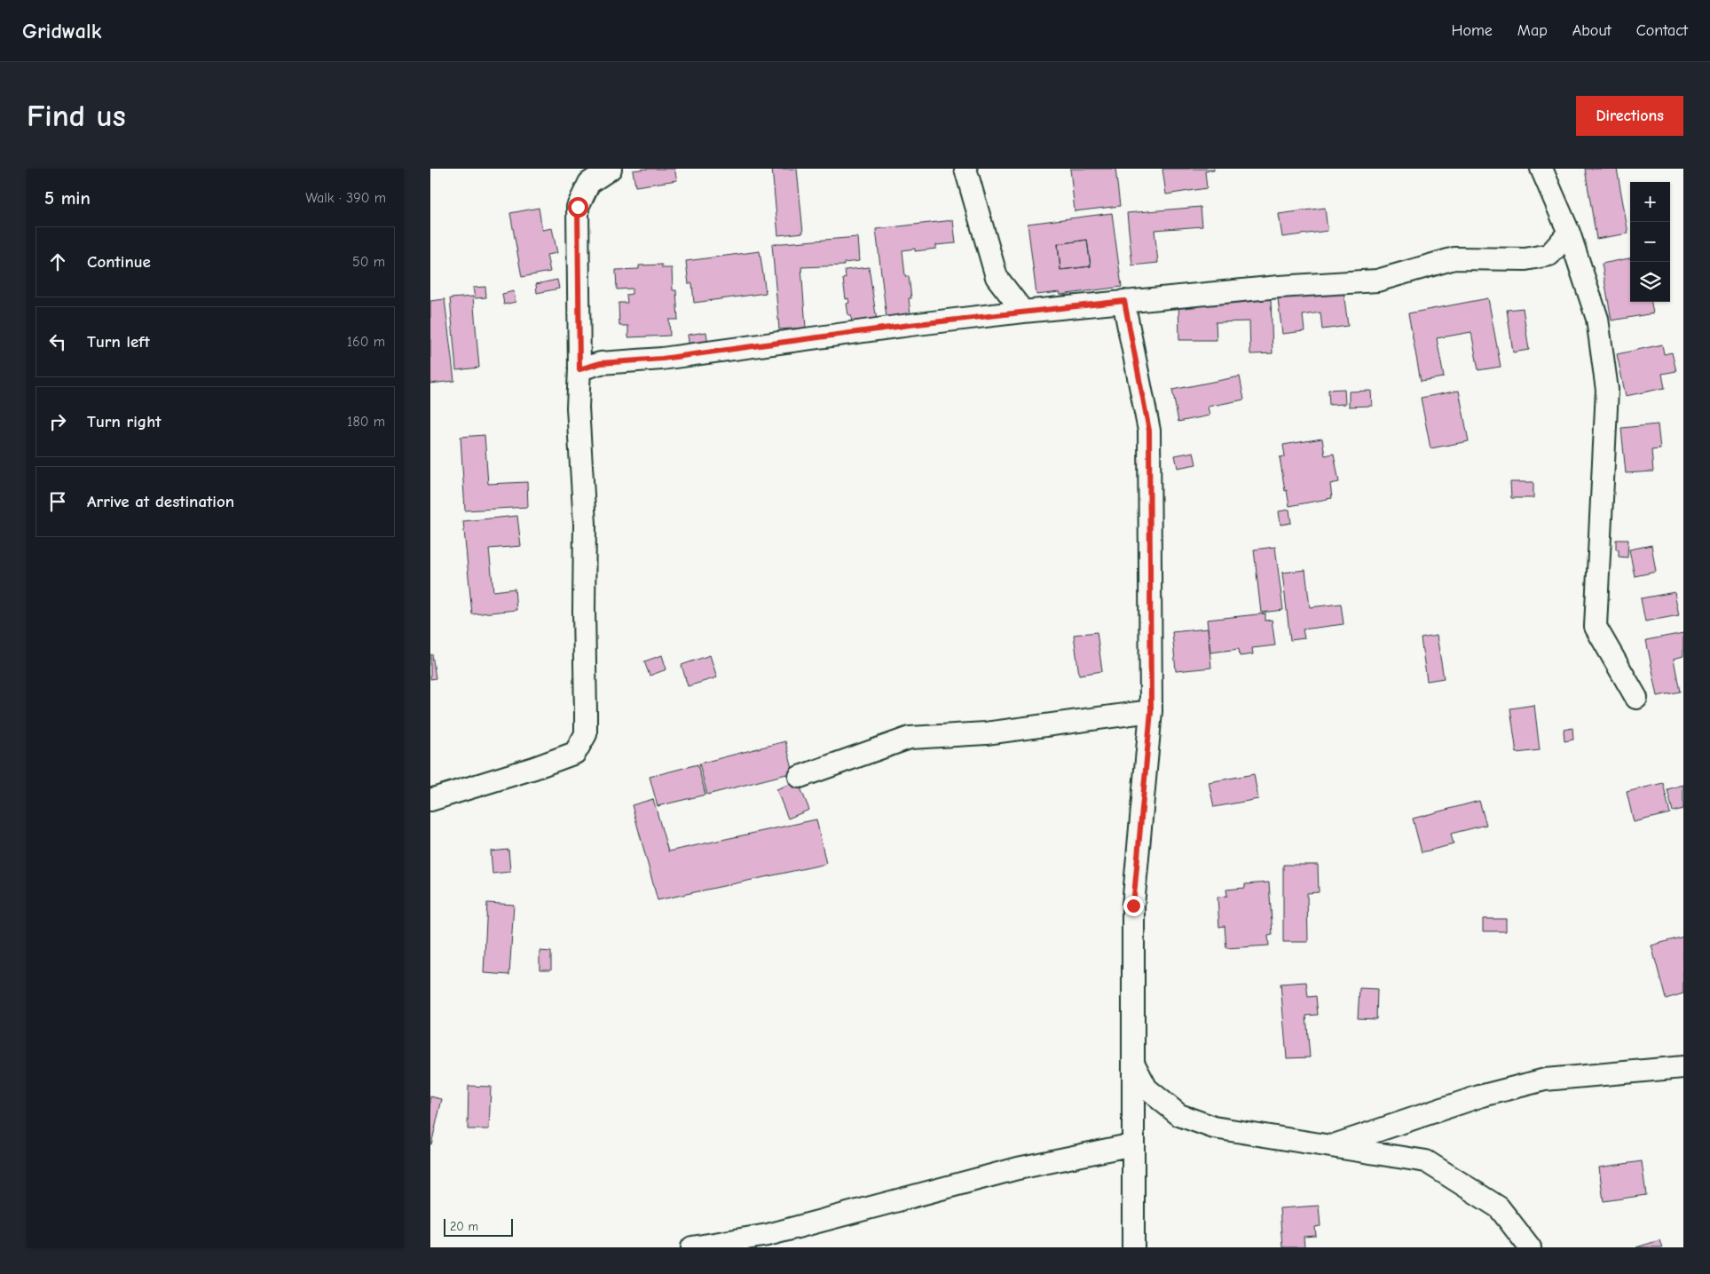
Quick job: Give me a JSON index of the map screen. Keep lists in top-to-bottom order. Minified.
{"scale_bar":"20 m","page":{"header":"Gridwalk","nav":["Home","Map","About","Contact"],"buttons":"Directions","title":"Find us","heading":["5 min","Walk · 390 m"],"map_buttons":["+","−"],"list":[["Continue","50 m"],["Turn left","160 m"],["Turn right","180 m"],"Arrive at destination"],"scale":"20 m"}}
